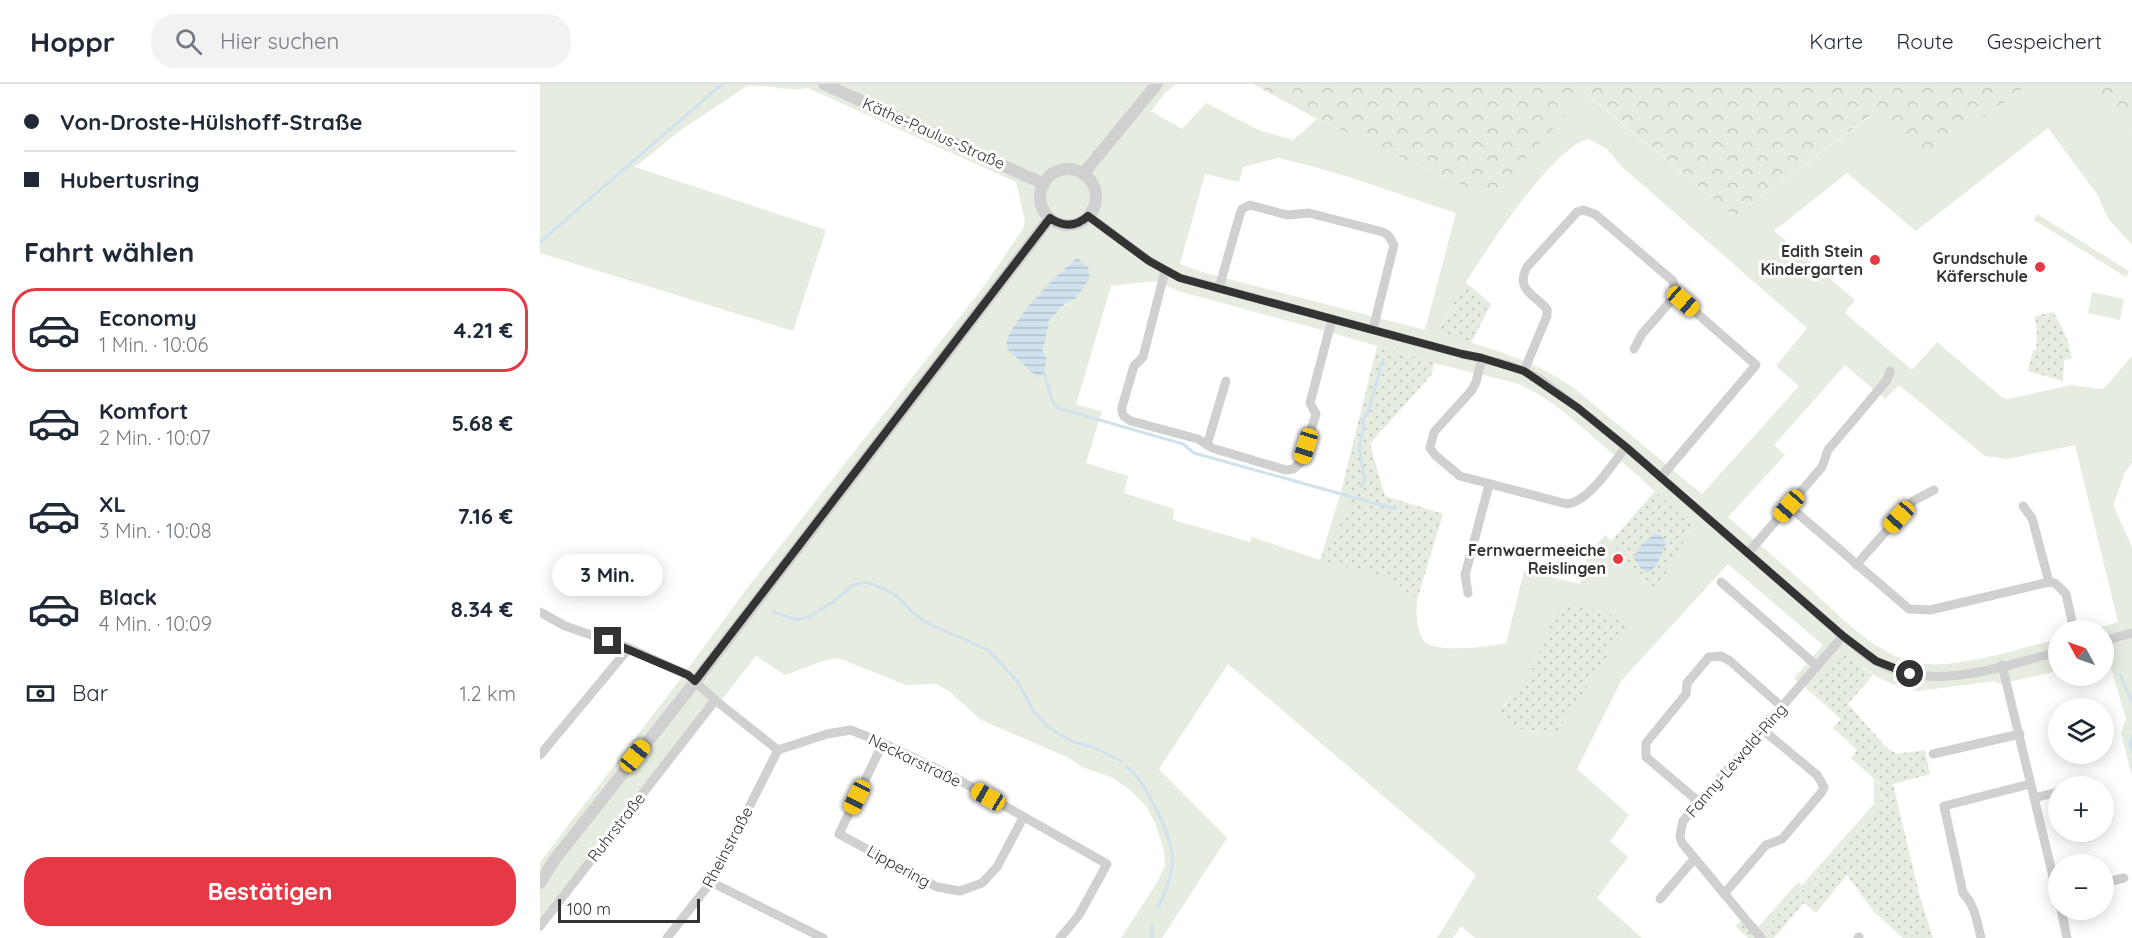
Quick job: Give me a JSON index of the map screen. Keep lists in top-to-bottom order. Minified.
{"streets":{"street":["Käthe-Paulus-Straße","Neckarstraße","Fanny-Lewald-Ring","Ruhrstraße","Rheinstraße","Lippering"]},"crossings":[["Neckarstraße","Rheinstraße"],["Neckarstraße","Lippering"]],"places":["Edith Stein Kindergarten","Grundschule Käferschule","Fernwaermeeiche Reislingen"],"scale_bar":"100 m","north":"top left","page":{"header":"Hoppr","search":"Hier suchen","nav":["Karte","Route","Gespeichert"],"banner":["Von-Droste-Hülshoff-Straße","Hubertusring"],"heading":"Fahrt wählen","list":[{"name":"Economy","note":"1 Min. · 10:06","value":"4.21 €"},{"name":"Komfort","note":"2 Min. · 10:07","value":"5.68 €"},{"name":"XL","note":"3 Min. · 10:08","value":"7.16 €"},{"name":"Black","note":"4 Min. · 10:09","value":"8.34 €"}],"bubble":"3 Min.","map_buttons":["+","−"],"pay":["Bar","1.2 km"],"buttons":"Bestätigen","scale":"100 m"}}
